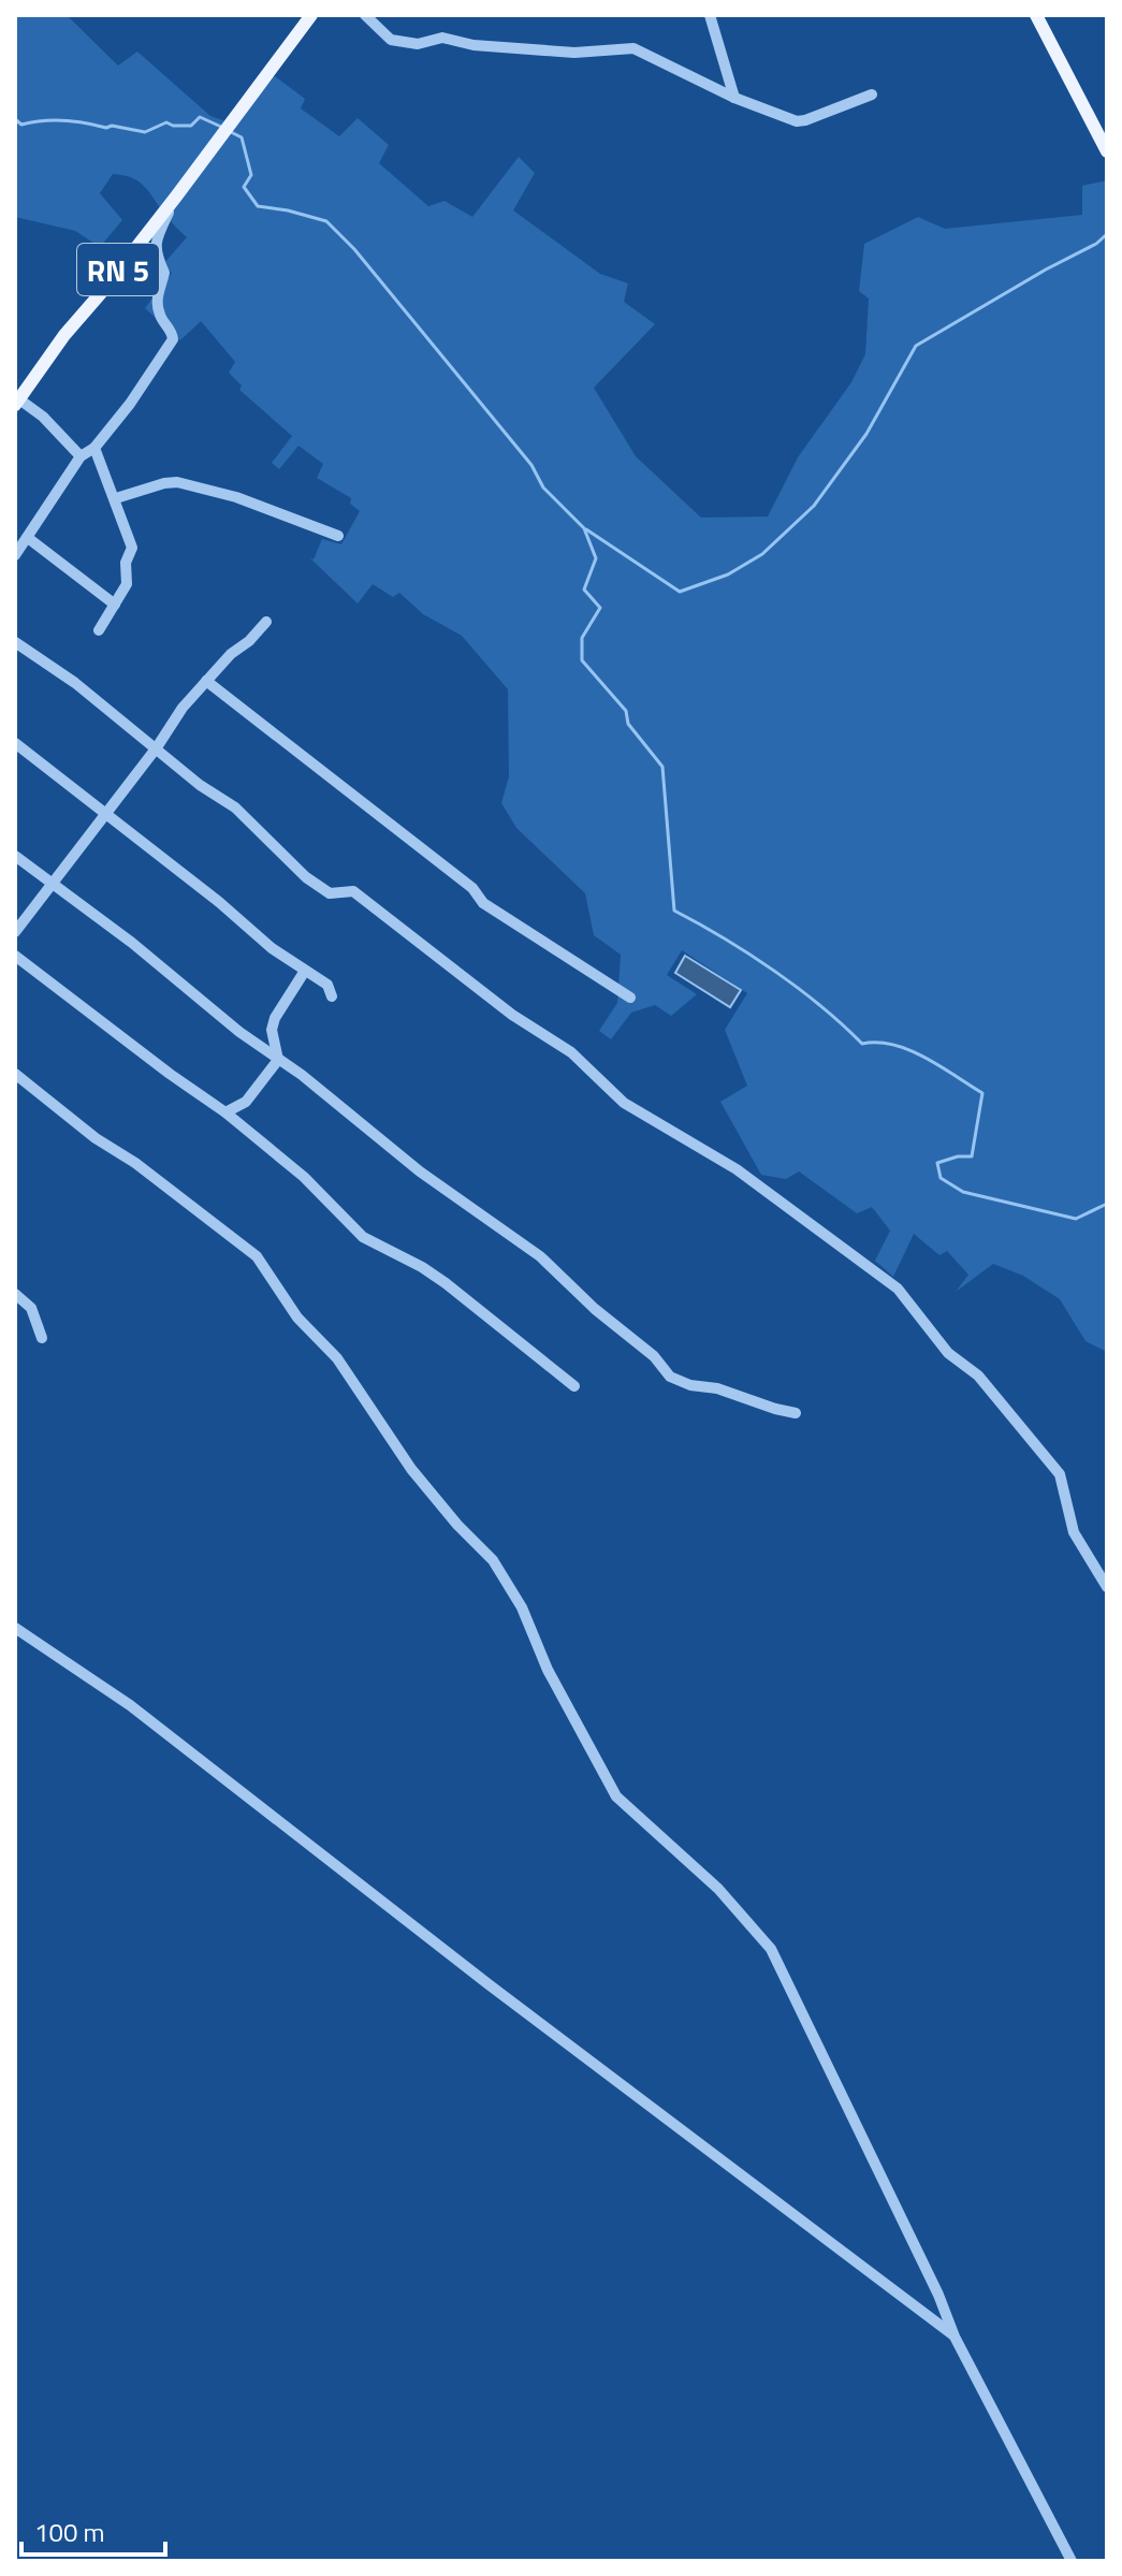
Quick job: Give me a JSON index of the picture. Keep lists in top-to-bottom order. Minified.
{"streets":{"main road":["RN 5"]},"scale_bar":"100 m"}
